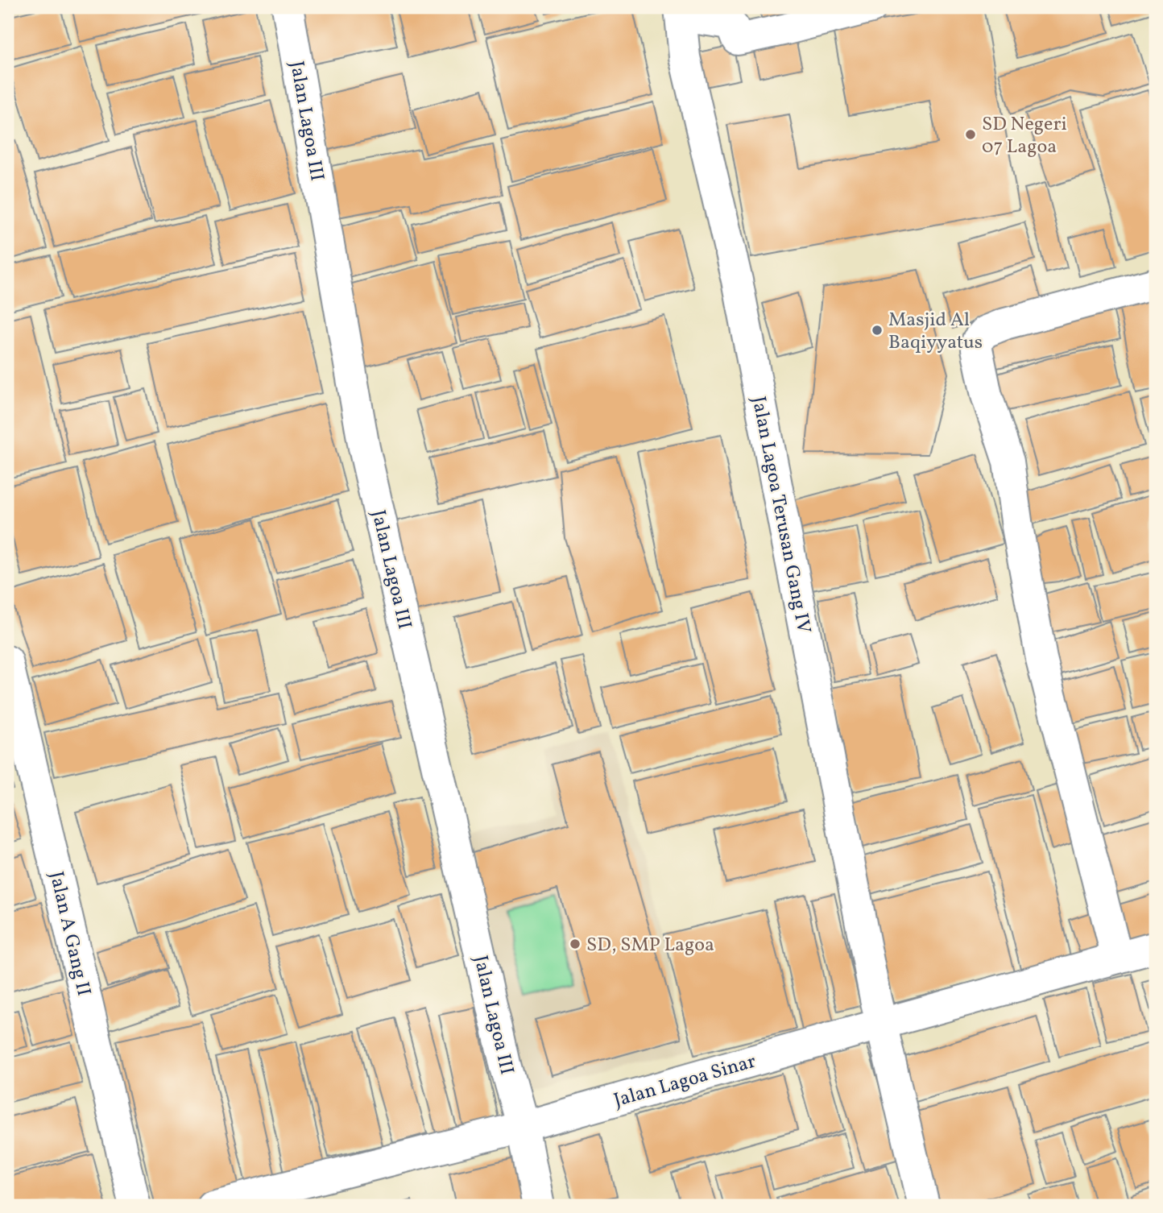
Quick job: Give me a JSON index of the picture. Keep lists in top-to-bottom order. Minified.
{"streets":{"street":["Jalan Lagoa III","Jalan Lagoa Terusan Gang IV","Jalan A Gang II","Jalan Lagoa Sinar"]},"crossings":[["Jalan Lagoa III","Jalan Lagoa Sinar"],["Jalan Lagoa Terusan Gang IV","Jalan Lagoa Sinar"]],"places":["SD Negeri 07 Lagoa","Masjid Al Baqiyyatus","SD, SMP Lagoa"]}
